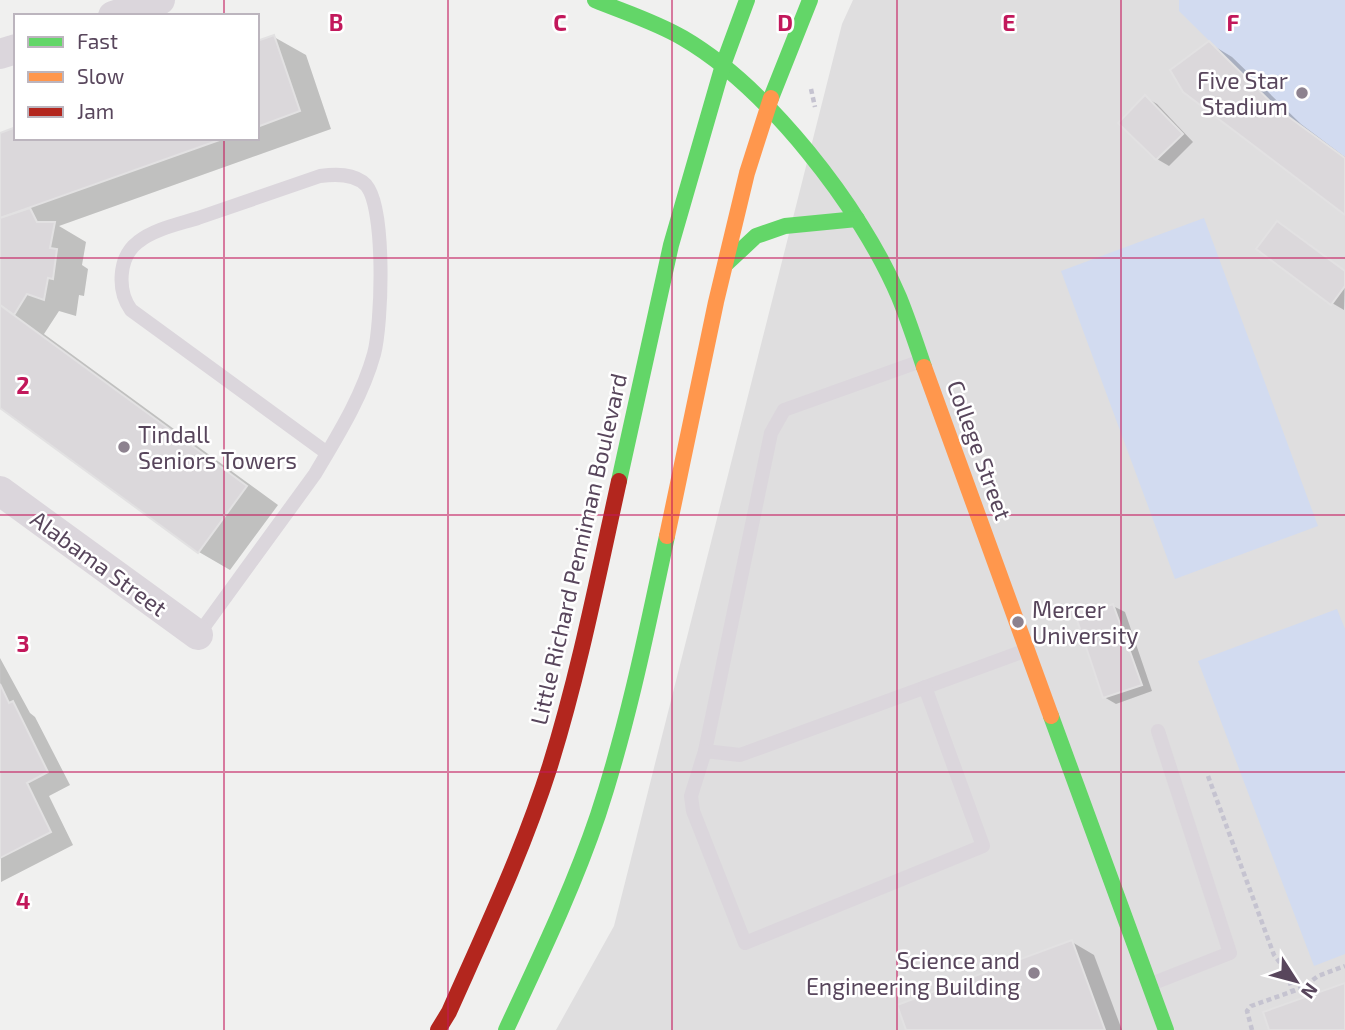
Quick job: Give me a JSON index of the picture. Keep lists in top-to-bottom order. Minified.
{"streets":{"street":["College Street","Little Richard Penniman Boulevard","Alabama Street"]},"crossings":[["College Street","Little Richard Penniman Boulevard"]],"places":["Five Star Stadium","Tindall Seniors Towers","Mercer University","Science and Engineering Building"],"legend":["Fast","Slow","Jam"],"north":"bottom right","grid":{"columns":["B","C","D","E","F"],"rows":["2","3","4"]}}
